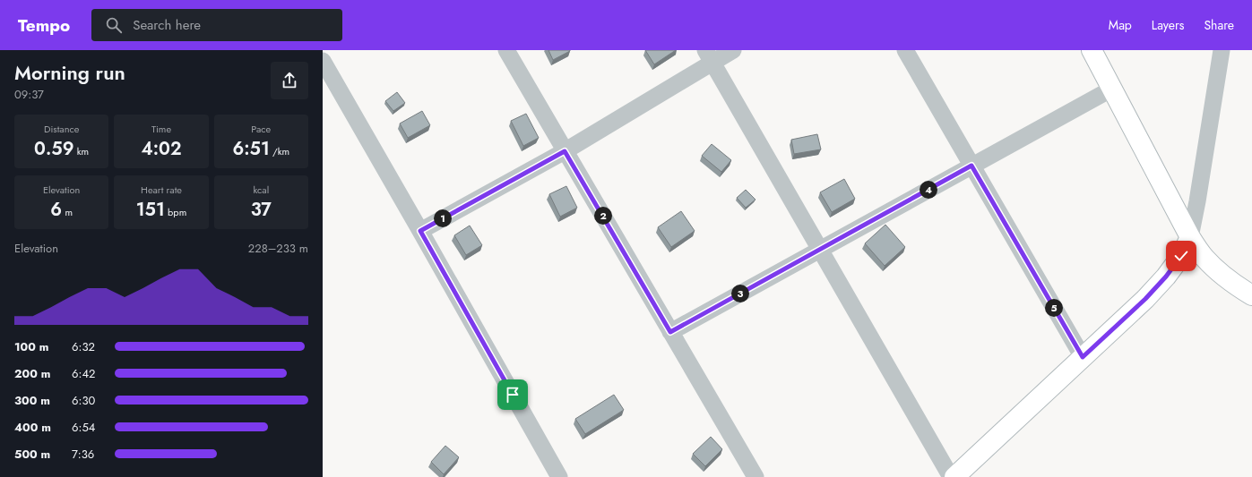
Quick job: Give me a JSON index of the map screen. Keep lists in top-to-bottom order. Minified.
{"page":{"header":"Tempo","search":"Search here","nav":["Map","Layers","Share"],"heading":["Morning run","09:37"],"stats":[["Distance","0.59 km"],["Time","4:02"],["Pace","6:51 /km"],["Elevation","6 m"],["Heart rate","151 bpm"],["kcal","37"]],"pins":["4","2","1","3","5"],"chart":["Elevation","228–233 m"],"list":[{"name":"100 m","note":"6:32"},{"name":"200 m","note":"6:42"},{"name":"300 m","note":"6:30"},{"name":"400 m","note":"6:54"},{"name":"500 m","note":"7:36"}]}}
